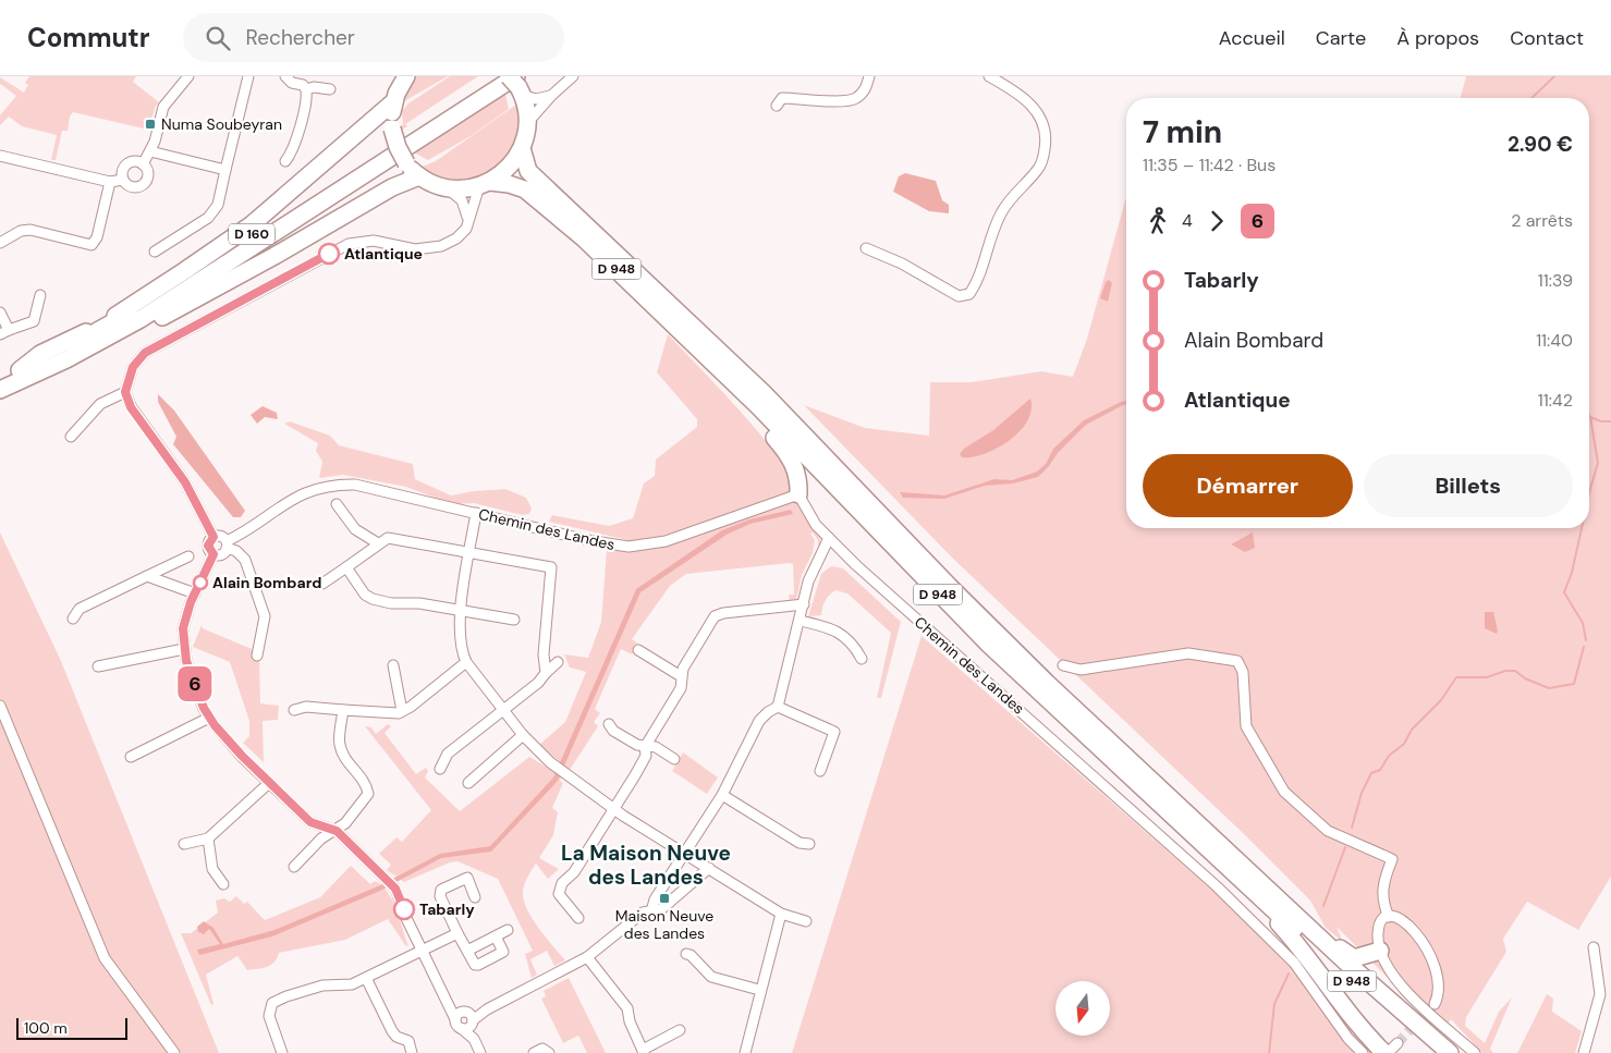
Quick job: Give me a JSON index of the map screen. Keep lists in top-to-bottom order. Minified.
{"streets":{"highway":["D 160","D 948"],"street":["Chemin des Landes"]},"districts":["La Maison Neuve des Landes"],"places":{"transit":["Numa Soubeyran","Maison Neuve des Landes"],"other":["Atlantique","Alain Bombard","Tabarly"]},"lines":["bus line 6"],"scale_bar":"100 m","north":"bottom","page":{"header":"Commutr","search":"Rechercher","nav":["Accueil","Carte","À propos","Contact"],"on_map":"6","heading":["7 min","11:35 – 11:42 · Bus","2.90 €"],"legs":["4","6","2 arrêts"],"list":[{"name":"Tabarly","value":"11:39"},{"name":"Alain Bombard","value":"11:40"},{"name":"Atlantique","value":"11:42"}],"buttons":["Démarrer","Billets"],"scale":"100 m"}}
